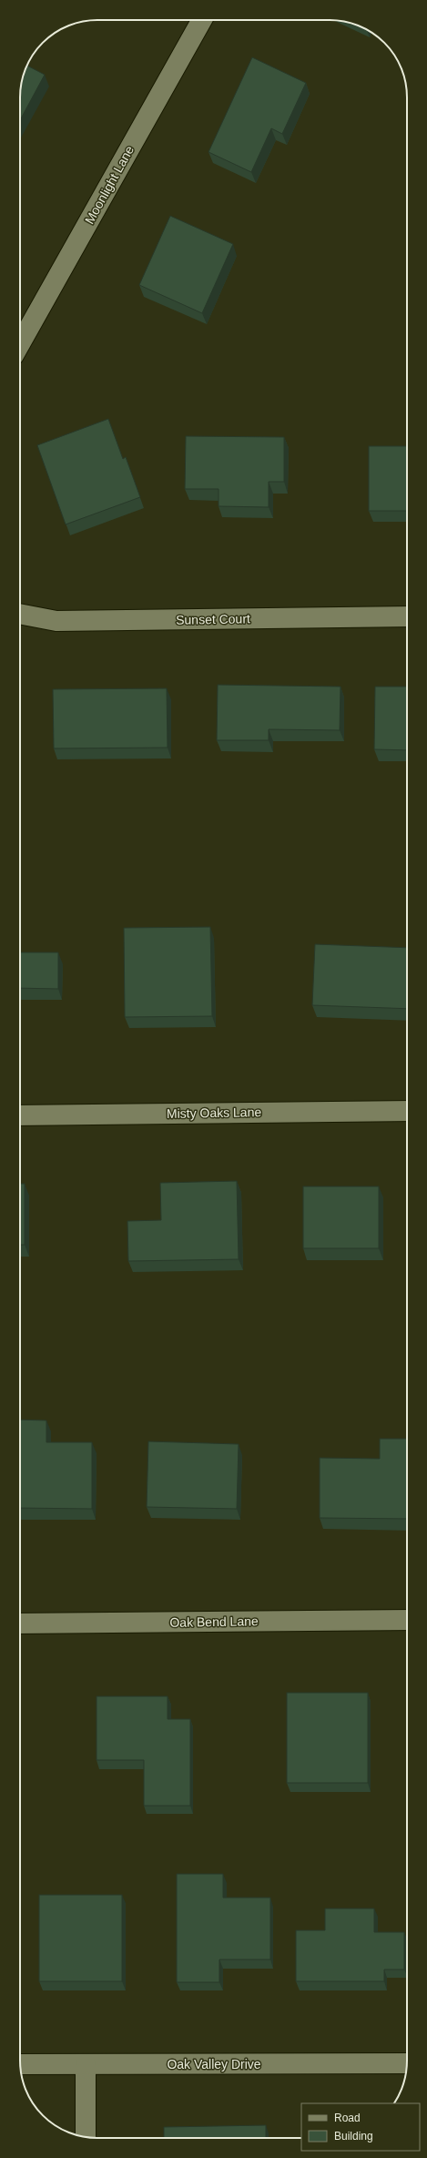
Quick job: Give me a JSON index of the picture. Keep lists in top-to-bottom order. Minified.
{"streets":{"street":["Moonlight Lane","Sunset Court","Misty Oaks Lane","Oak Bend Lane","Oak Valley Drive"]},"legend":["Road","Building"]}
